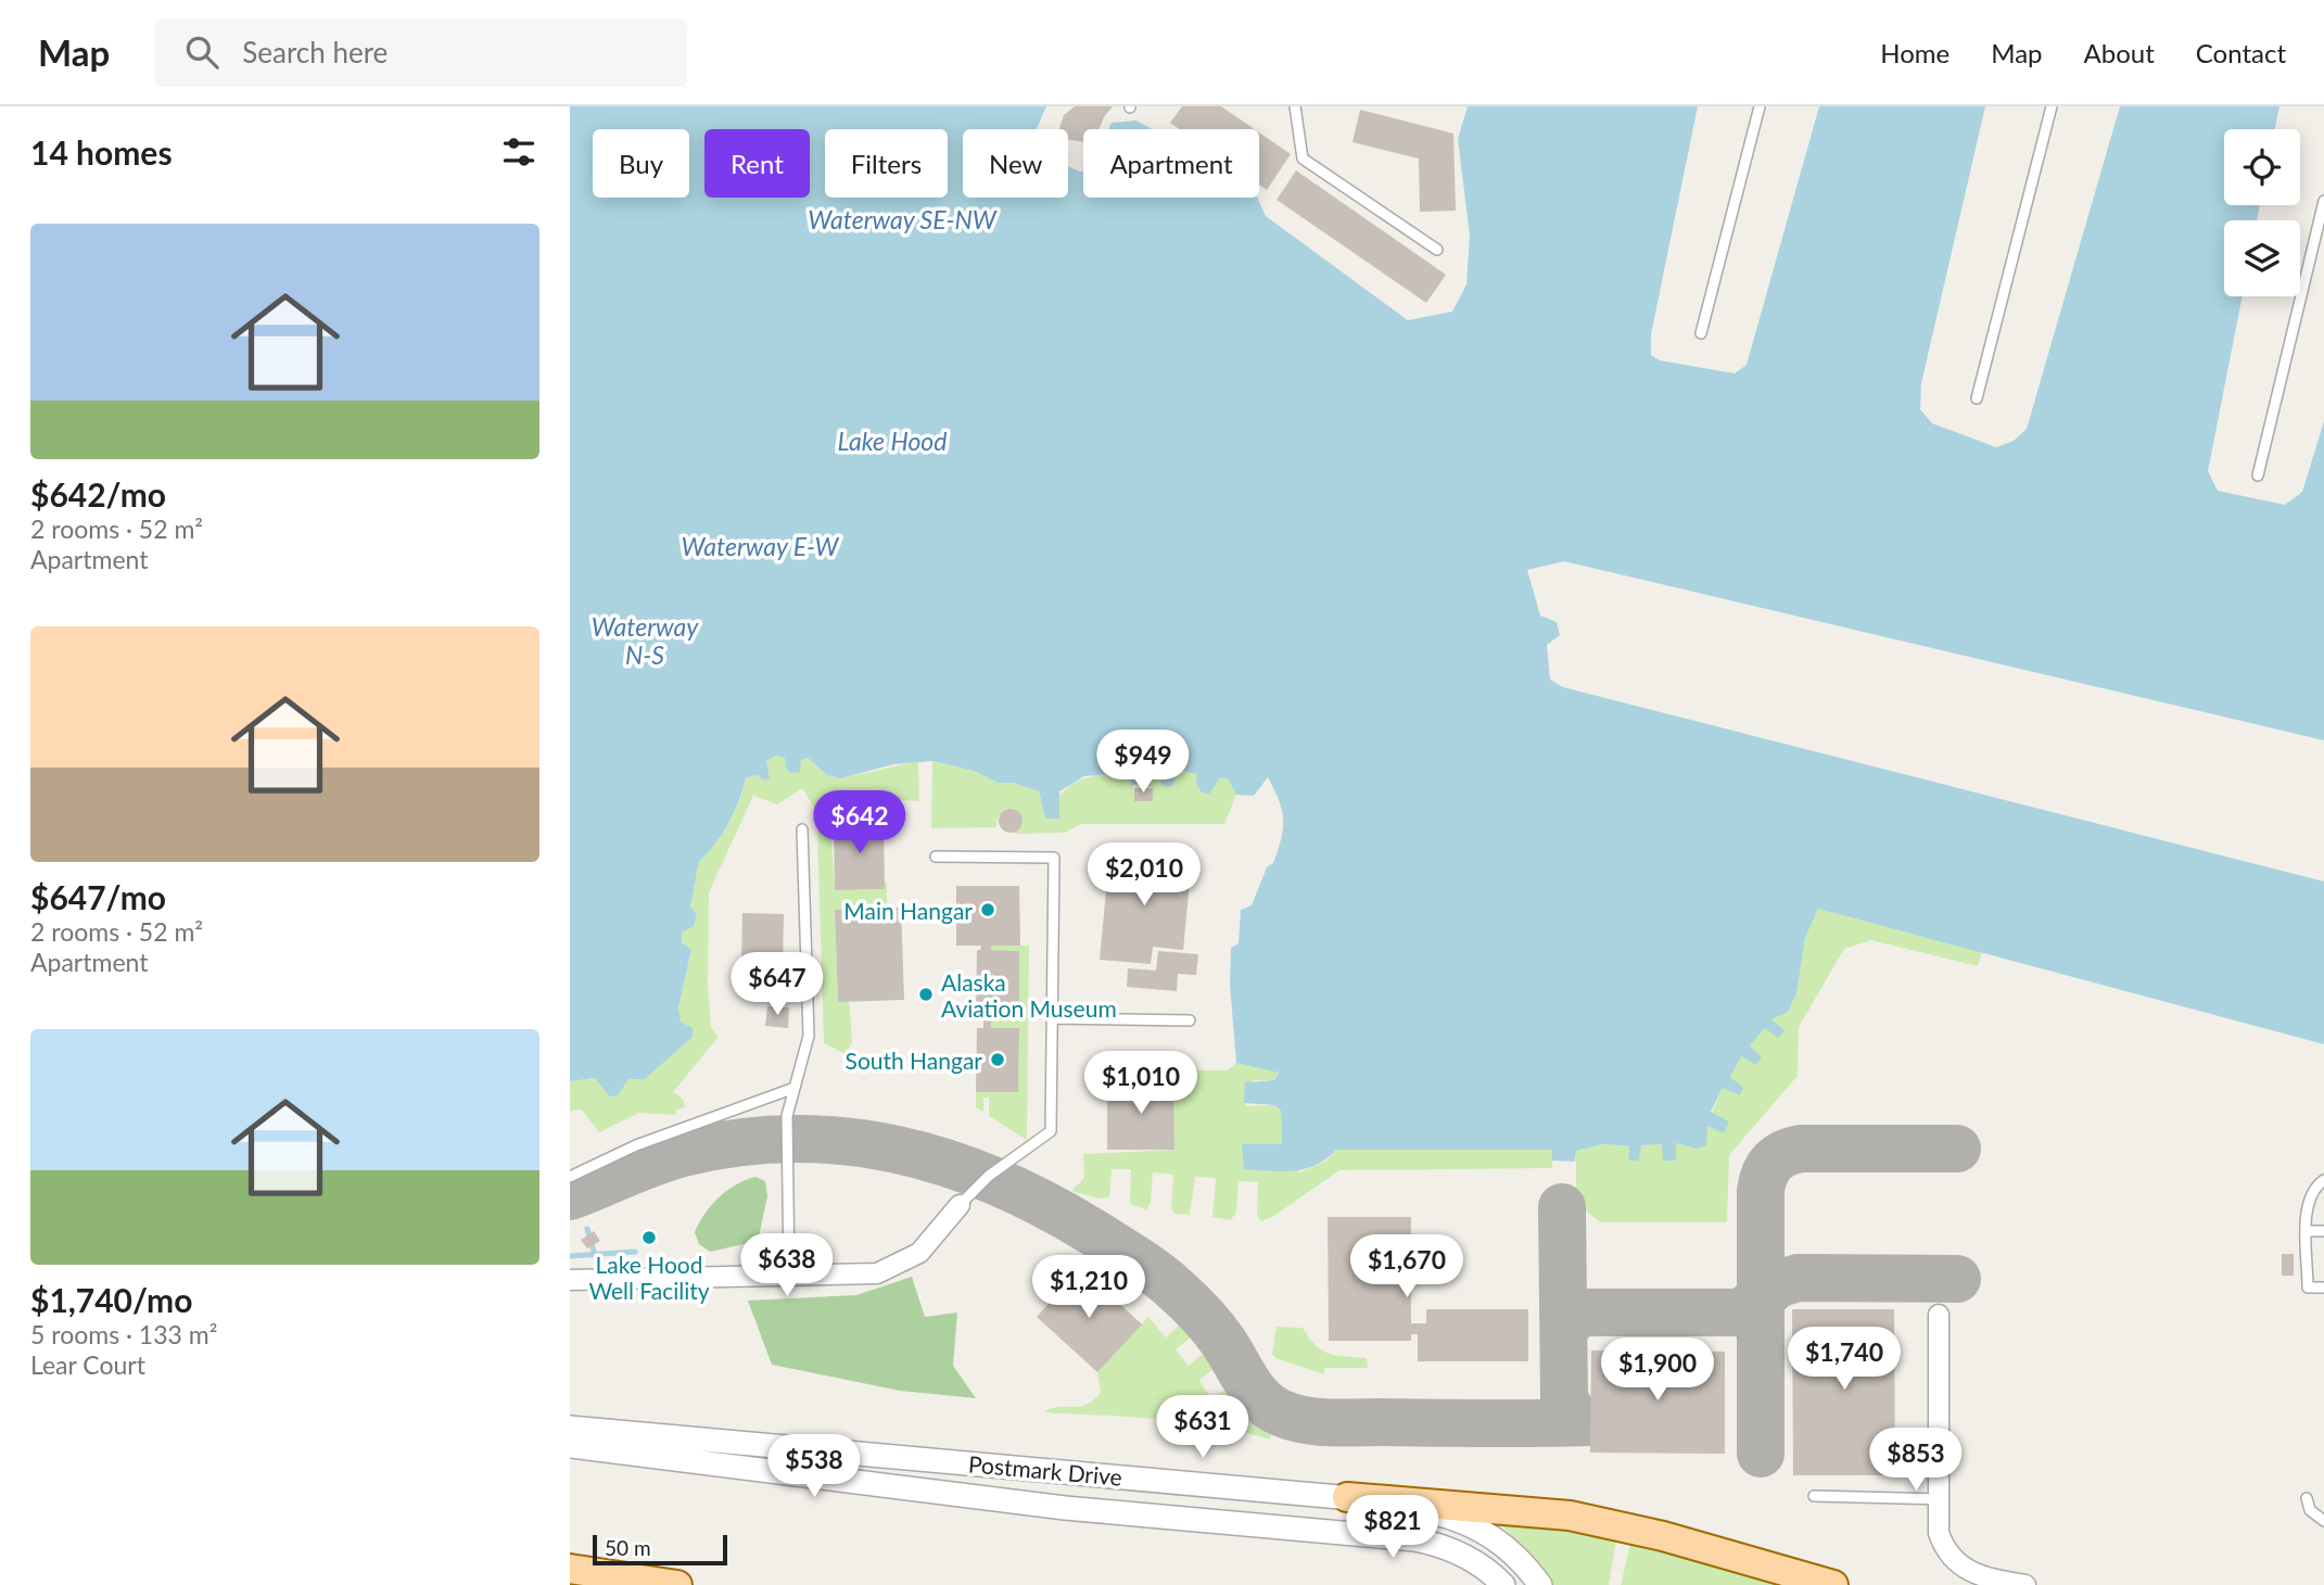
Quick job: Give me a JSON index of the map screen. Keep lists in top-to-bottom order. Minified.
{"streets":{"street":["Postmark Drive"]},"water":["Waterway SE-NW","Lake Hood","Waterway E-W","Waterway N-S"],"places":["Main Hangar","Alaska Aviation Museum","South Hangar","Lake Hood Well Facility"],"scale_bar":"50 m","page":{"header":"Map","search":"Search here","nav":["Home","Map","About","Contact"],"heading":"14 homes","chip":["Buy","Rent","Filters","New","Apartment"],"list":[{"name":"$642/mo","note":"2 rooms · 52 m² · Apartment"},{"name":"$647/mo","note":"2 rooms · 52 m² · Apartment"},{"name":"$1,740/mo","note":"5 rooms · 133 m² · Lear Court"}],"price":["$949","$642","$2,010","$647","$1,010","$638","$1,670","$1,210","$1,740","$1,900","$631","$853","$538","$821"],"scale":"50 m"}}
